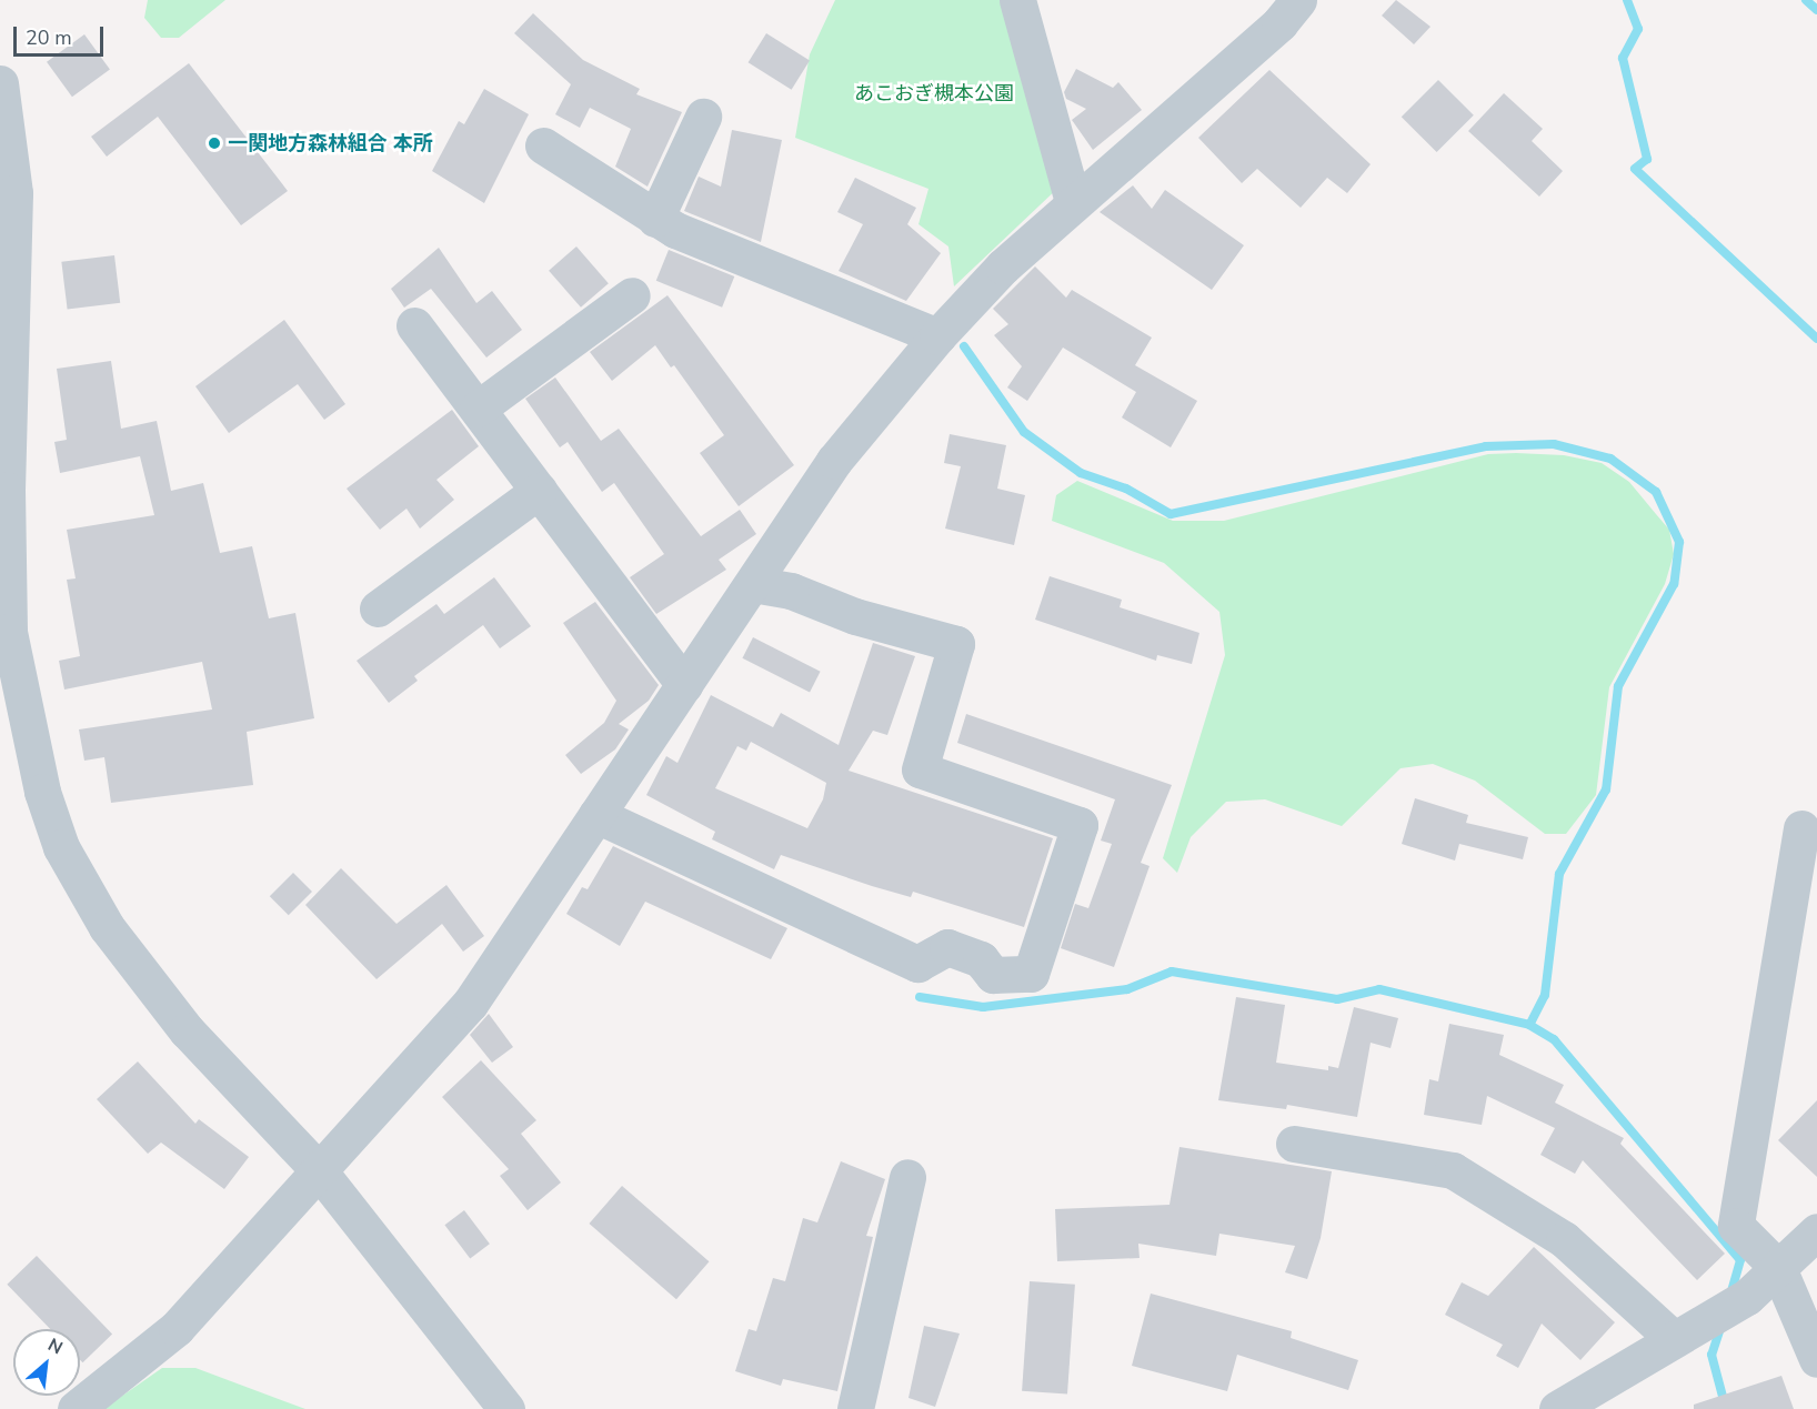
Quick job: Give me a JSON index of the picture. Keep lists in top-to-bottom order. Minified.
{"parks":["あこおぎ槻本公園"],"places":["一関地方森林組合 本所"],"scale_bar":"20 m","north":"top right"}
